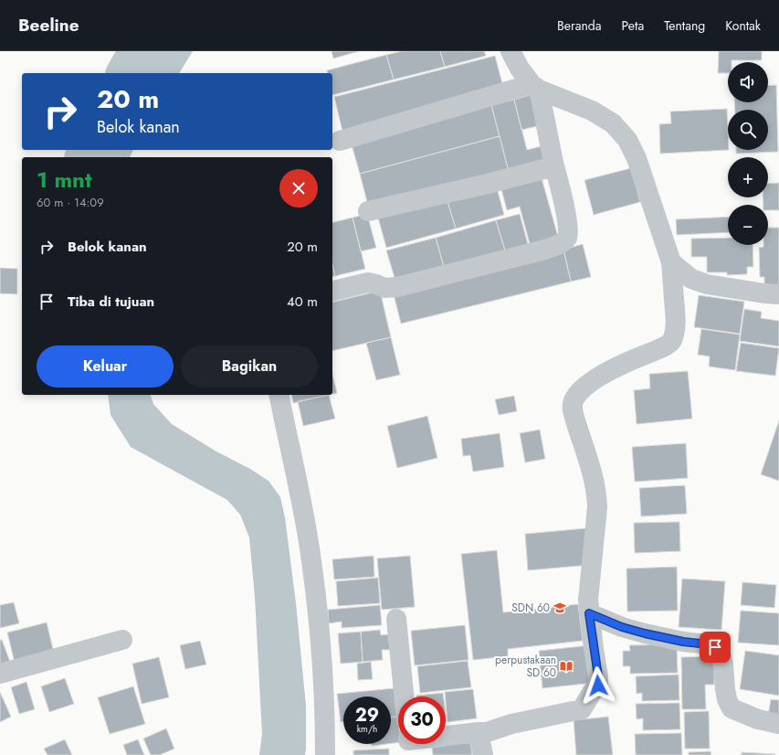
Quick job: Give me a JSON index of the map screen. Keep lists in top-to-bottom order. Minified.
{"places":{"school or university":["SDN 60"],"library":["perpustakaan SD 60"]},"page":{"header":"Beeline","nav":["Beranda","Peta","Tentang","Kontak"],"map_buttons":["+","−"],"turn":["20 m","Belok kanan"],"heading":["1 mnt","60 m · 14:09"],"list":[{"name":"Belok kanan","value":"20 m"},{"name":"Tiba di tujuan","value":"40 m"}],"buttons":["Keluar","Bagikan"],"speed":"29 km/h","limit":"30"}}
